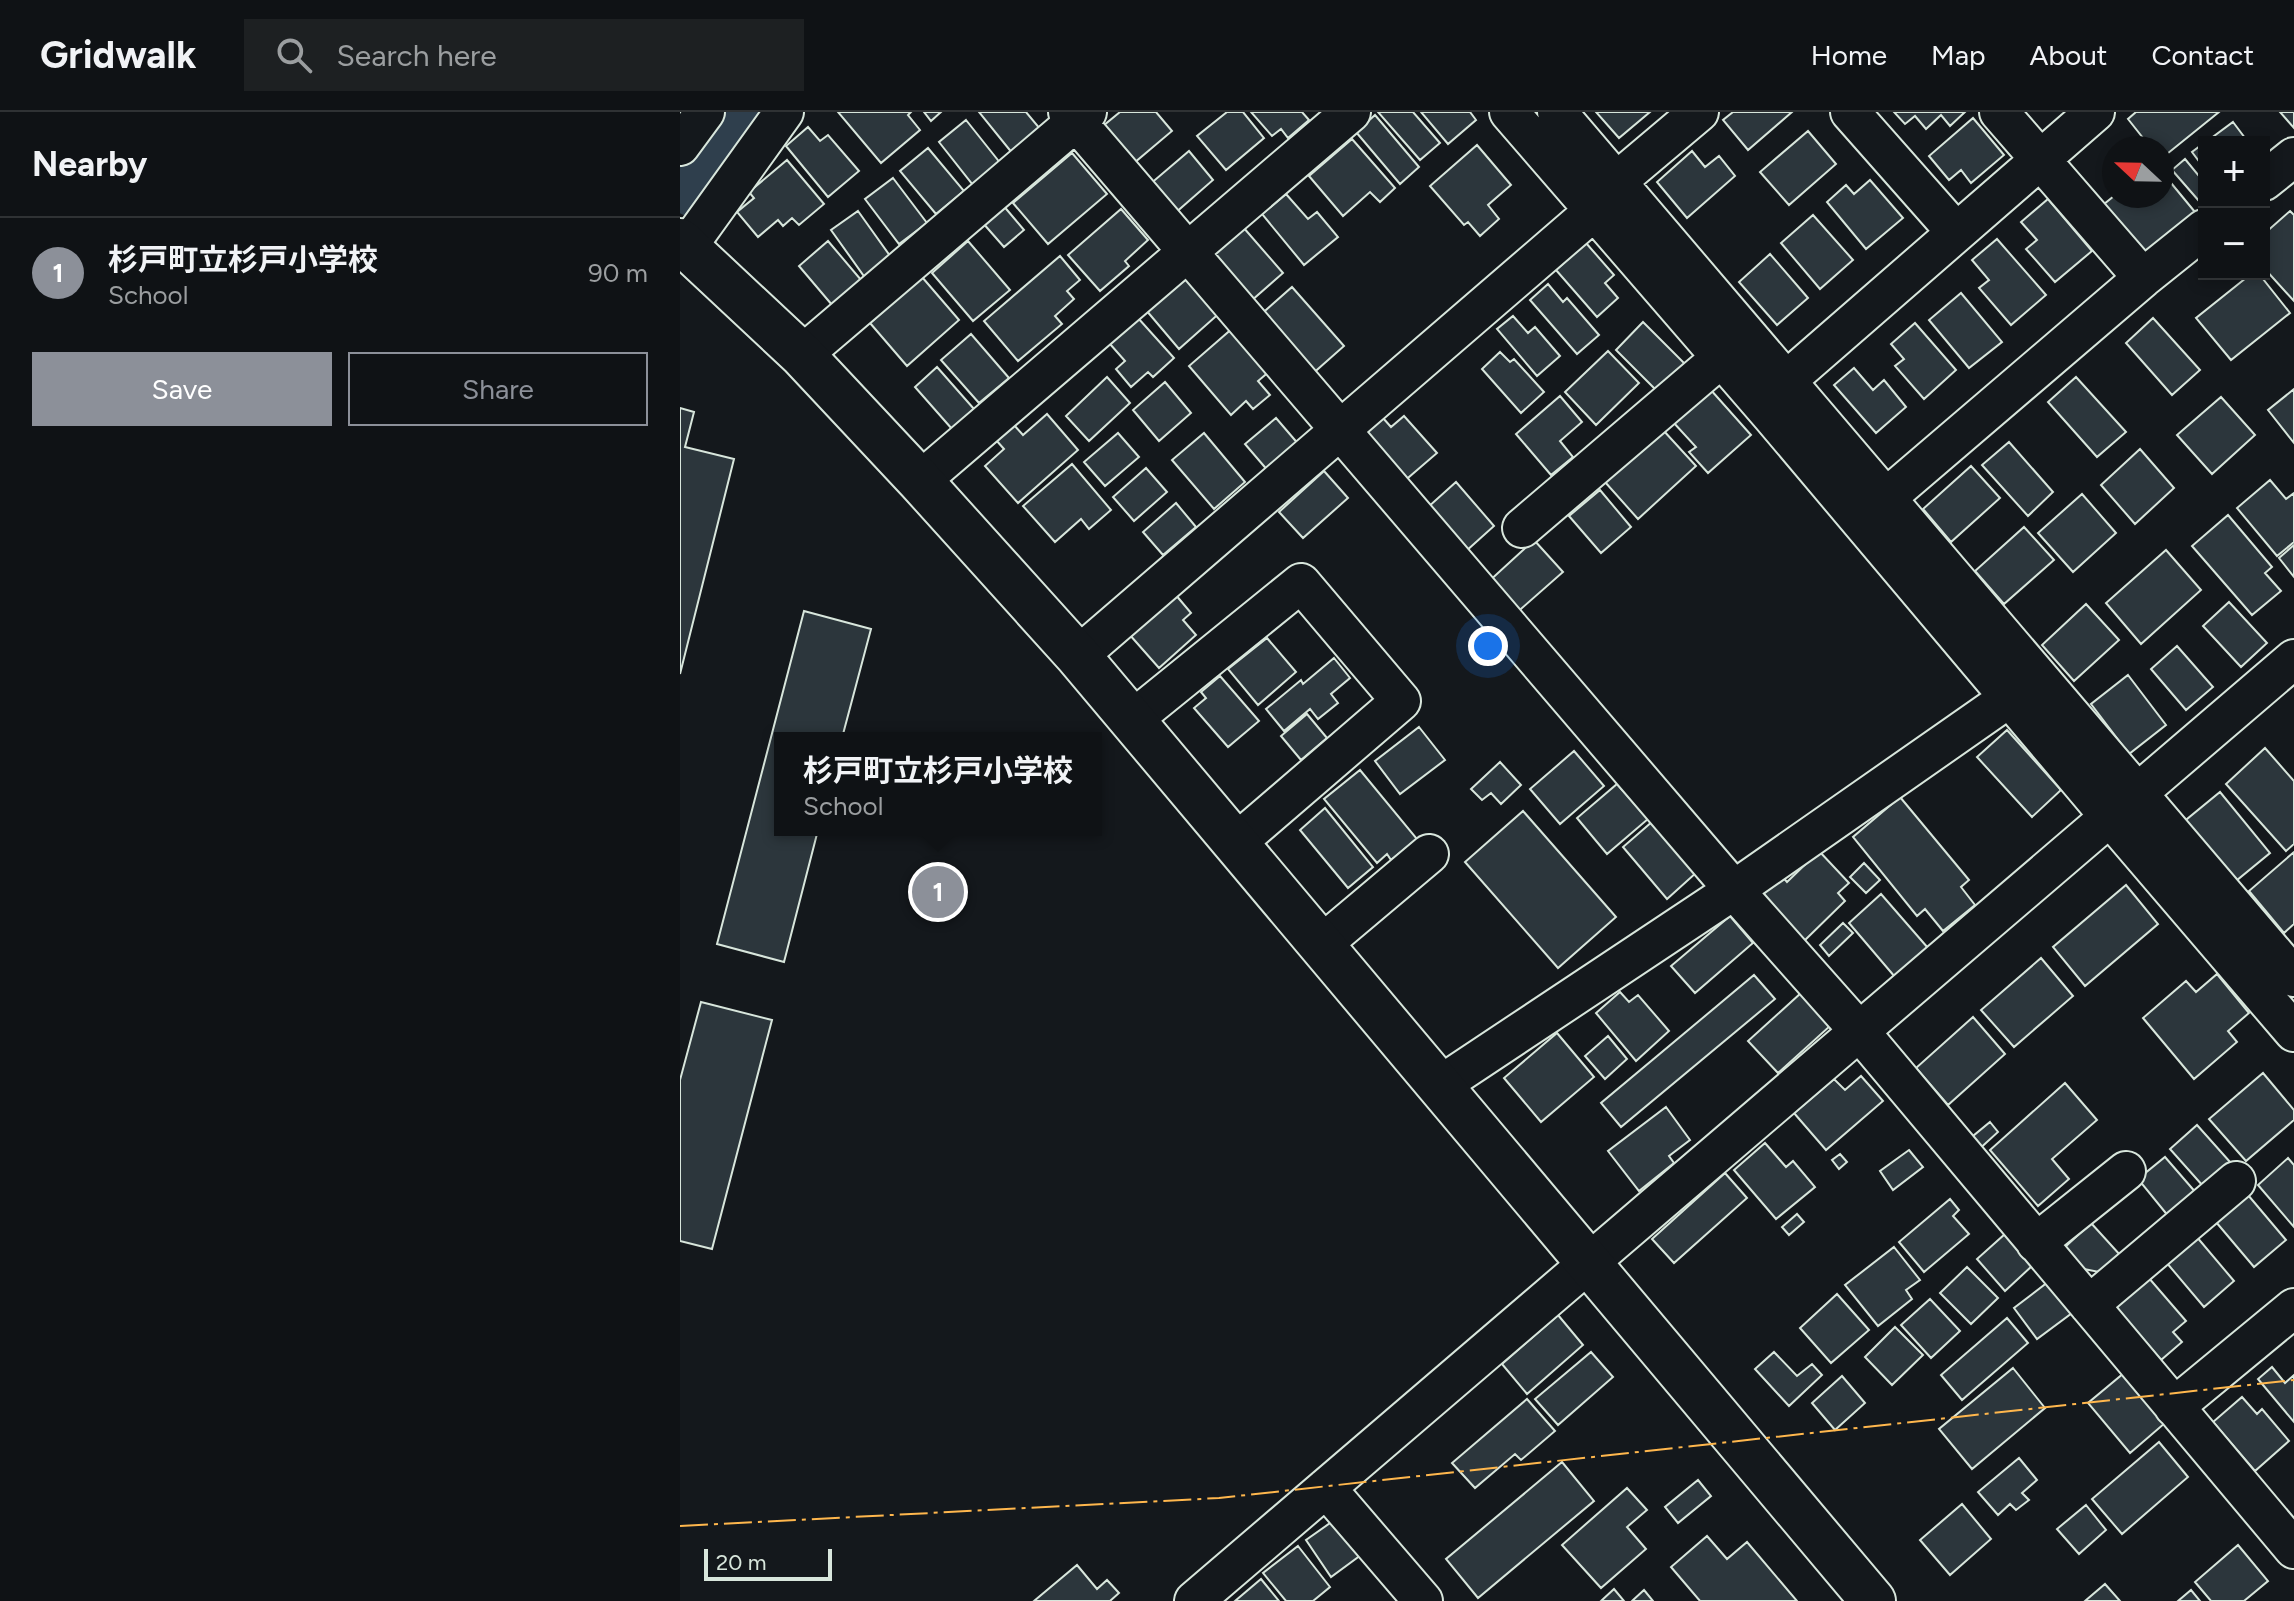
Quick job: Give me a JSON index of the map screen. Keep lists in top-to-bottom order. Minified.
{"scale_bar":"20 m","north":"left","page":{"header":"Gridwalk","search":"Search here","nav":["Home","Map","About","Contact"],"heading":"Nearby","map_buttons":["+","−"],"list":[{"mark":"1","name":"杉戸町立杉戸小学校","note":"School","value":"90 m"}],"buttons":["Save","Share"],"popup":["杉戸町立杉戸小学校","School"],"pins":"1","scale":"20 m"}}
